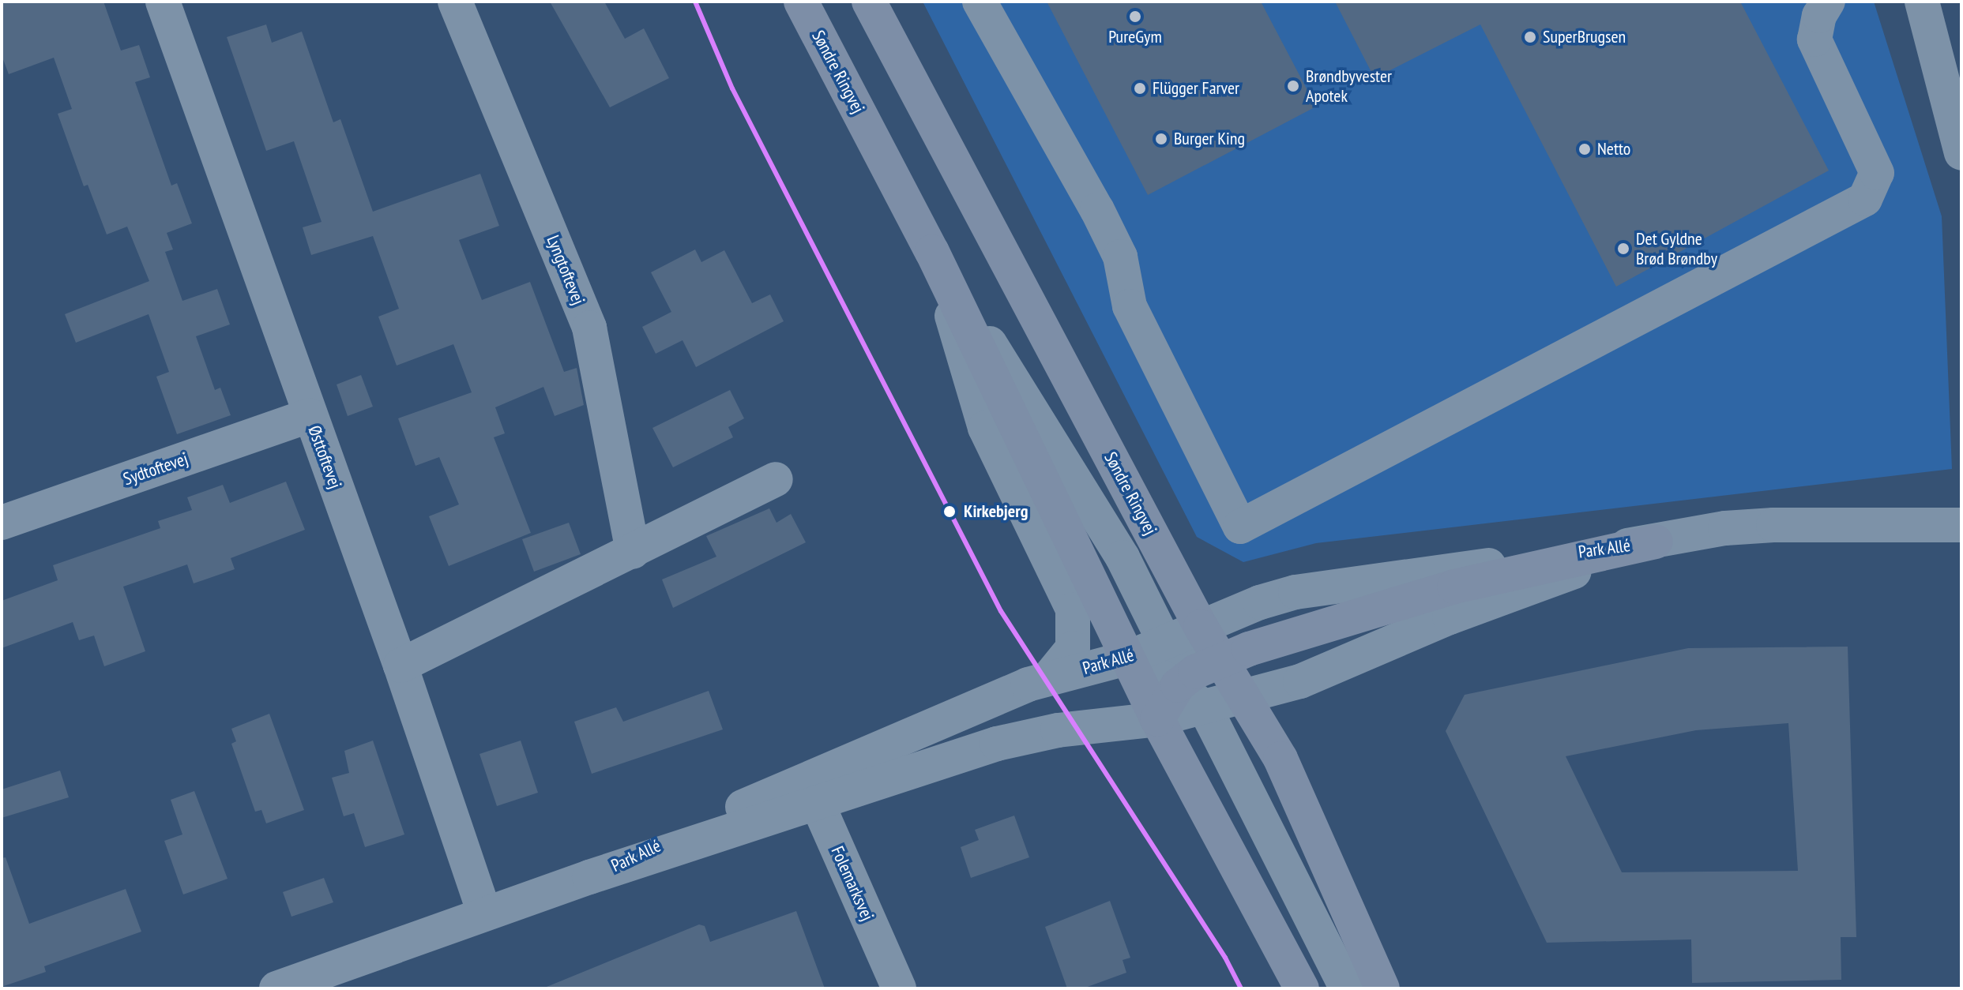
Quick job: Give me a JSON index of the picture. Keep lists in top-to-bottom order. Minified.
{"streets":{"main road":["Søndre Ringvej"],"street":["Lyngtoftevej","Østtoftevej","Sydtoftevej","Park Allé","Folemarksvej"]},"crossings":[["Søndre Ringvej","Park Allé"],["Østtoftevej","Sydtoftevej"],["Østtoftevej","Park Allé"],["Park Allé","Folemarksvej"]],"places":["PureGym","SuperBrugsen","Brøndbyvester Apotek","Flügger Farver","Burger King","Netto","Det Gyldne Brød Brøndby","Kirkebjerg"]}
